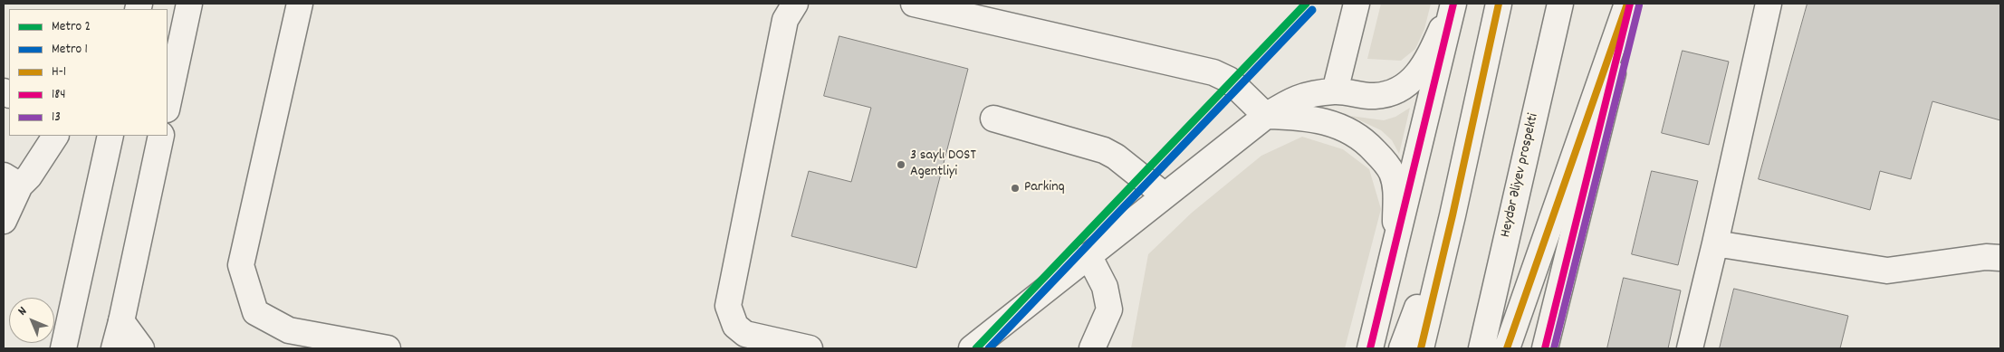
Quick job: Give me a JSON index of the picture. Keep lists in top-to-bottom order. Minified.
{"streets":{"main road":["Heydər Əliyev prospekti"]},"places":["3 saylı DOST Agentliyi","Parkinq"],"lines":["metro line 2","transit line H-1","transit line 184","transit line 13","metro line 1"],"legend":["Metro 2","Metro 1","H-1","184","13"],"north":"top left"}
